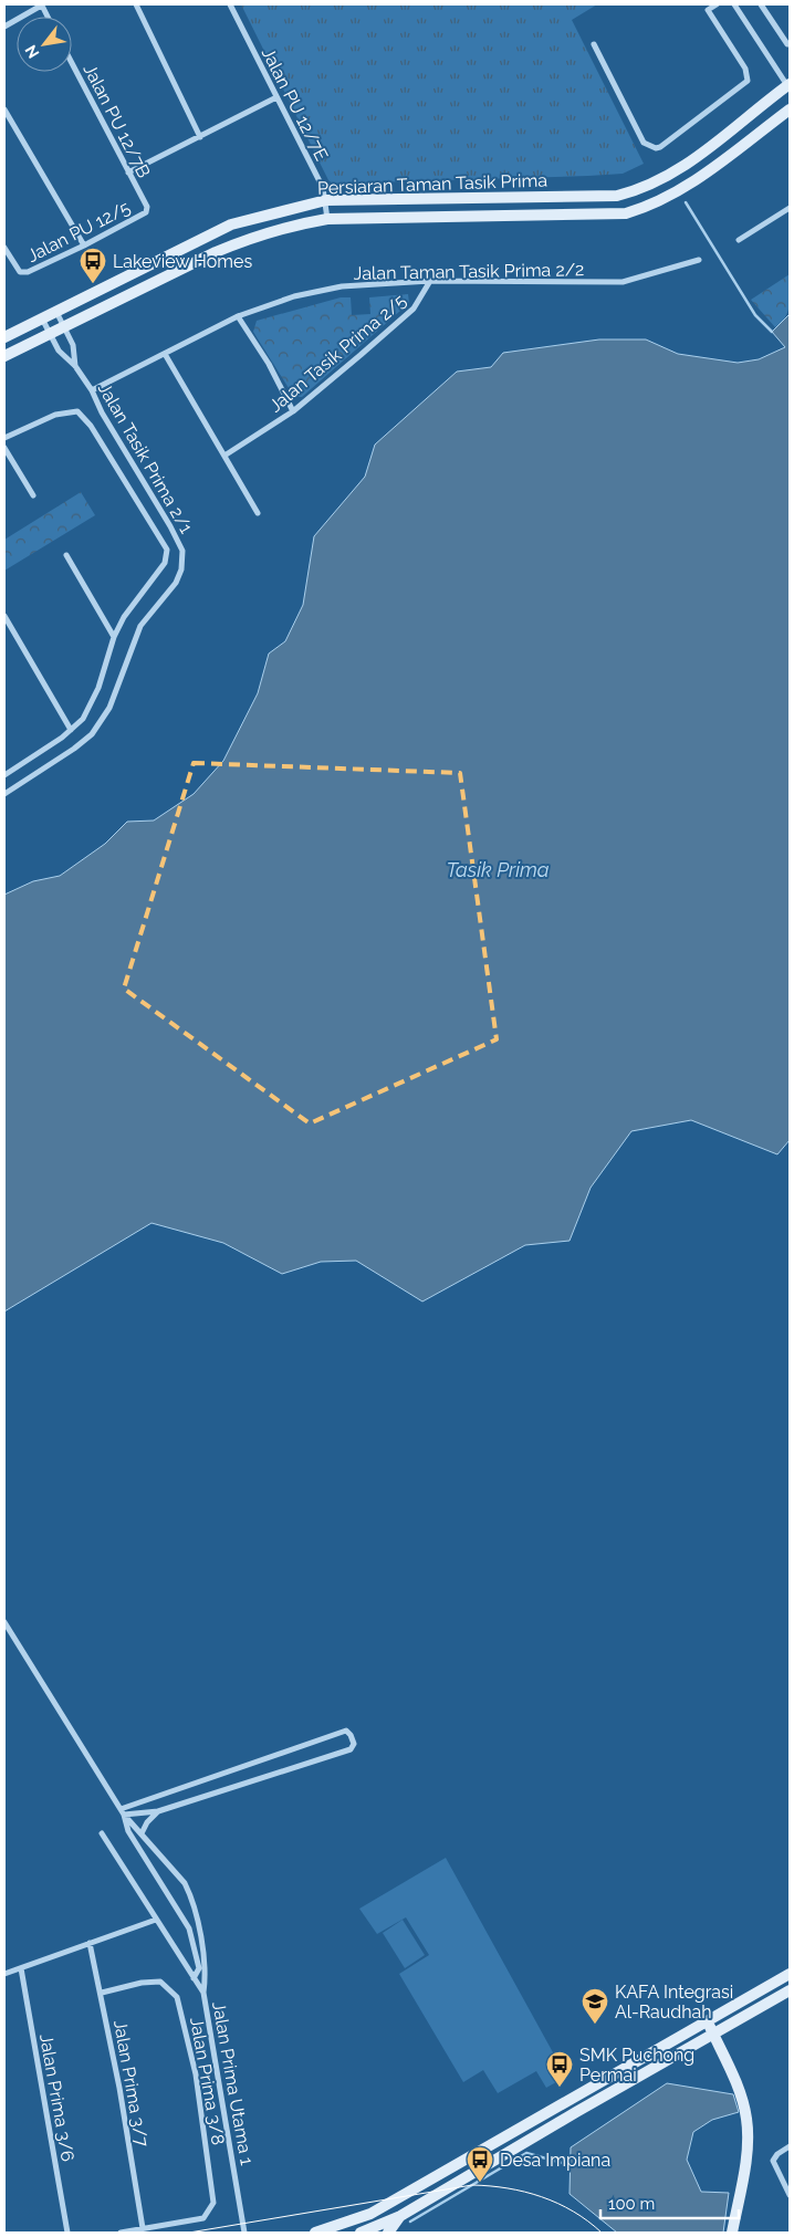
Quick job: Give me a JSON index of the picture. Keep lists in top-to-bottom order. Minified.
{"streets":{"main road":["Persiaran Taman Tasik Prima"],"street":["Jalan PU 12/7E","Jalan PU 12/7B","Jalan PU 12/5","Jalan Taman Tasik Prima 2/2","Jalan Tasik Prima 2/5","Jalan Tasik Prima 2/1","Jalan Prima 3/8","Jalan Prima 3/7","Jalan Prima Utama 1","Jalan Prima 3/6"]},"crossings":[["Jalan PU 12/7E","Persiaran Taman Tasik Prima"],["Jalan PU 12/7B","Jalan PU 12/5"],["Persiaran Taman Tasik Prima","Jalan Tasik Prima 2/1"],["Jalan Taman Tasik Prima 2/2","Jalan Tasik Prima 2/5"],["Jalan Taman Tasik Prima 2/2","Jalan Tasik Prima 2/1"],["Jalan Prima 3/8","Jalan Prima 3/7"]],"water":["Tasik Prima"],"places":{"bus stop":["Lakeview Homes","SMK Puchong Permai","Desa Impiana"],"school or university":["KAFA Integrasi Al-Raudhah"]},"scale_bar":"100 m","north":"bottom left"}
